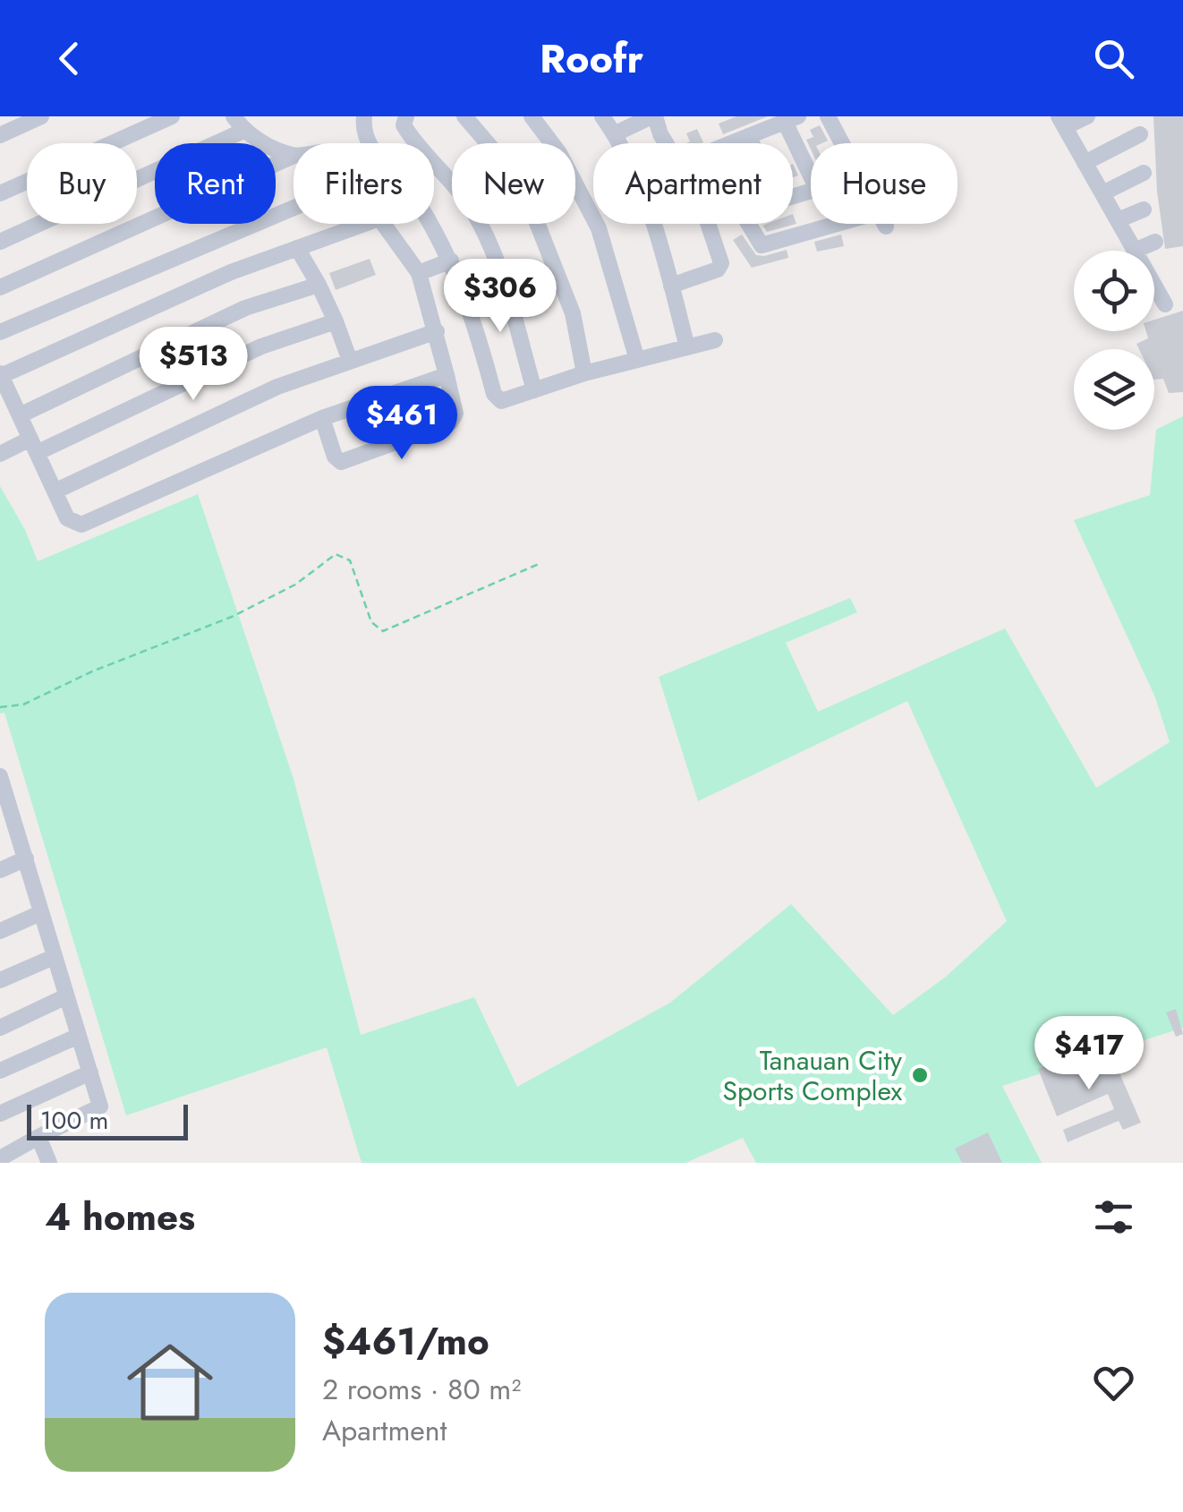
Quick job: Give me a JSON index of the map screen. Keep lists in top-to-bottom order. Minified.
{"places":["Tanauan City Sports Complex"],"scale_bar":"100 m","page":{"header":"Roofr","chip":["Buy","Rent","Filters","New","Apartment","House"],"price":["$306","$513","$461","$417"],"scale":"100 m","heading":"4 homes","list":[{"name":"$461/mo","note":"2 rooms · 80 m² · Apartment"}]}}
